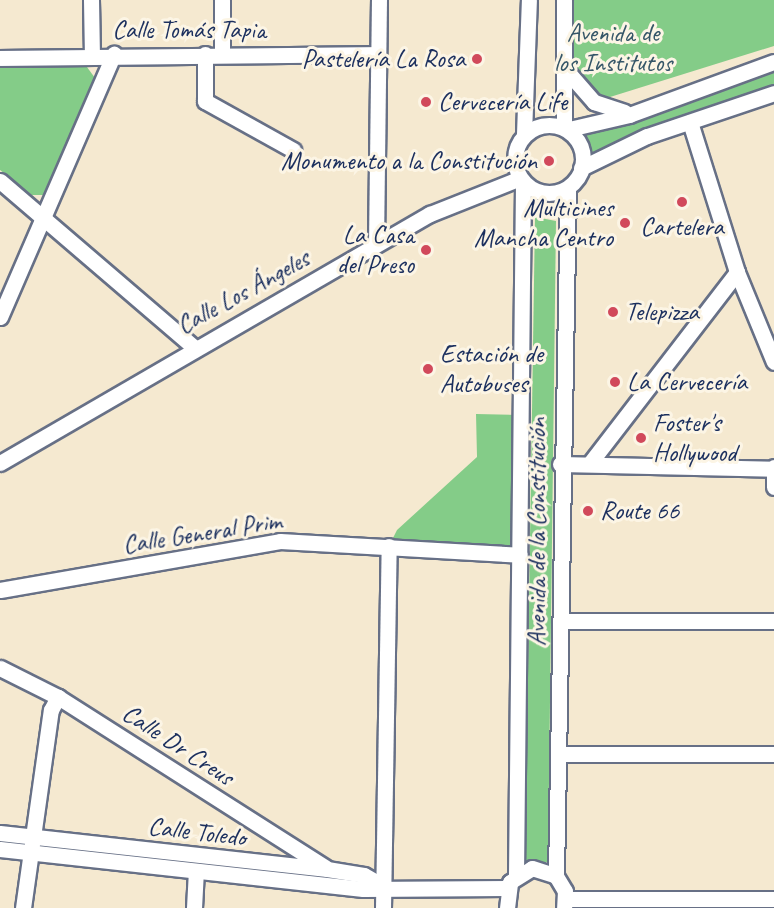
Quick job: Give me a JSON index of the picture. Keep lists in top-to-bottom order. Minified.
{"streets":{"street":["Calle Tomás Tapia","Calle Los Ángeles","Avenida de la Constitución","Calle General Prim","Calle Dr Creus","Calle Toledo"]},"crossings":[["Calle Los Ángeles","Avenida de la Constitución"],["Avenida de la Constitución","Calle General Prim"],["Avenida de la Constitución","Calle Toledo"],["Calle Dr Creus","Calle Toledo"]],"parks":["Avenida de los Institutos"],"places":["Pastelería La Rosa","Cervecería Life","Monumento a la Constitución","Cartelera","Multicines Mancha Centro","La Casa del Preso","Telepizza","Estación de Autobuses","La Cervecería","Foster's Hollywood","Route 66"]}
